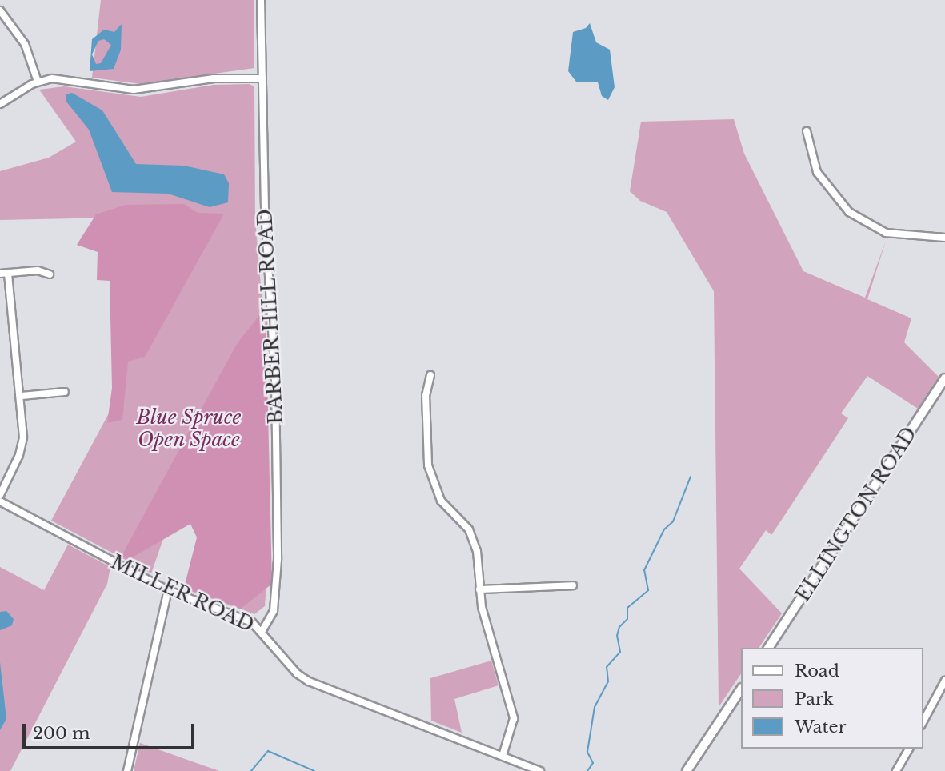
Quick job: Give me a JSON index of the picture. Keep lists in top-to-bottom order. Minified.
{"streets":{"main road":["ELLINGTON ROAD"],"street":["BARBER HILL ROAD","MILLER ROAD"]},"crossings":[["BARBER HILL ROAD","MILLER ROAD"]],"parks":["Blue Spruce Open Space"],"legend":["Road","Park","Water"],"scale_bar":"200 m"}
